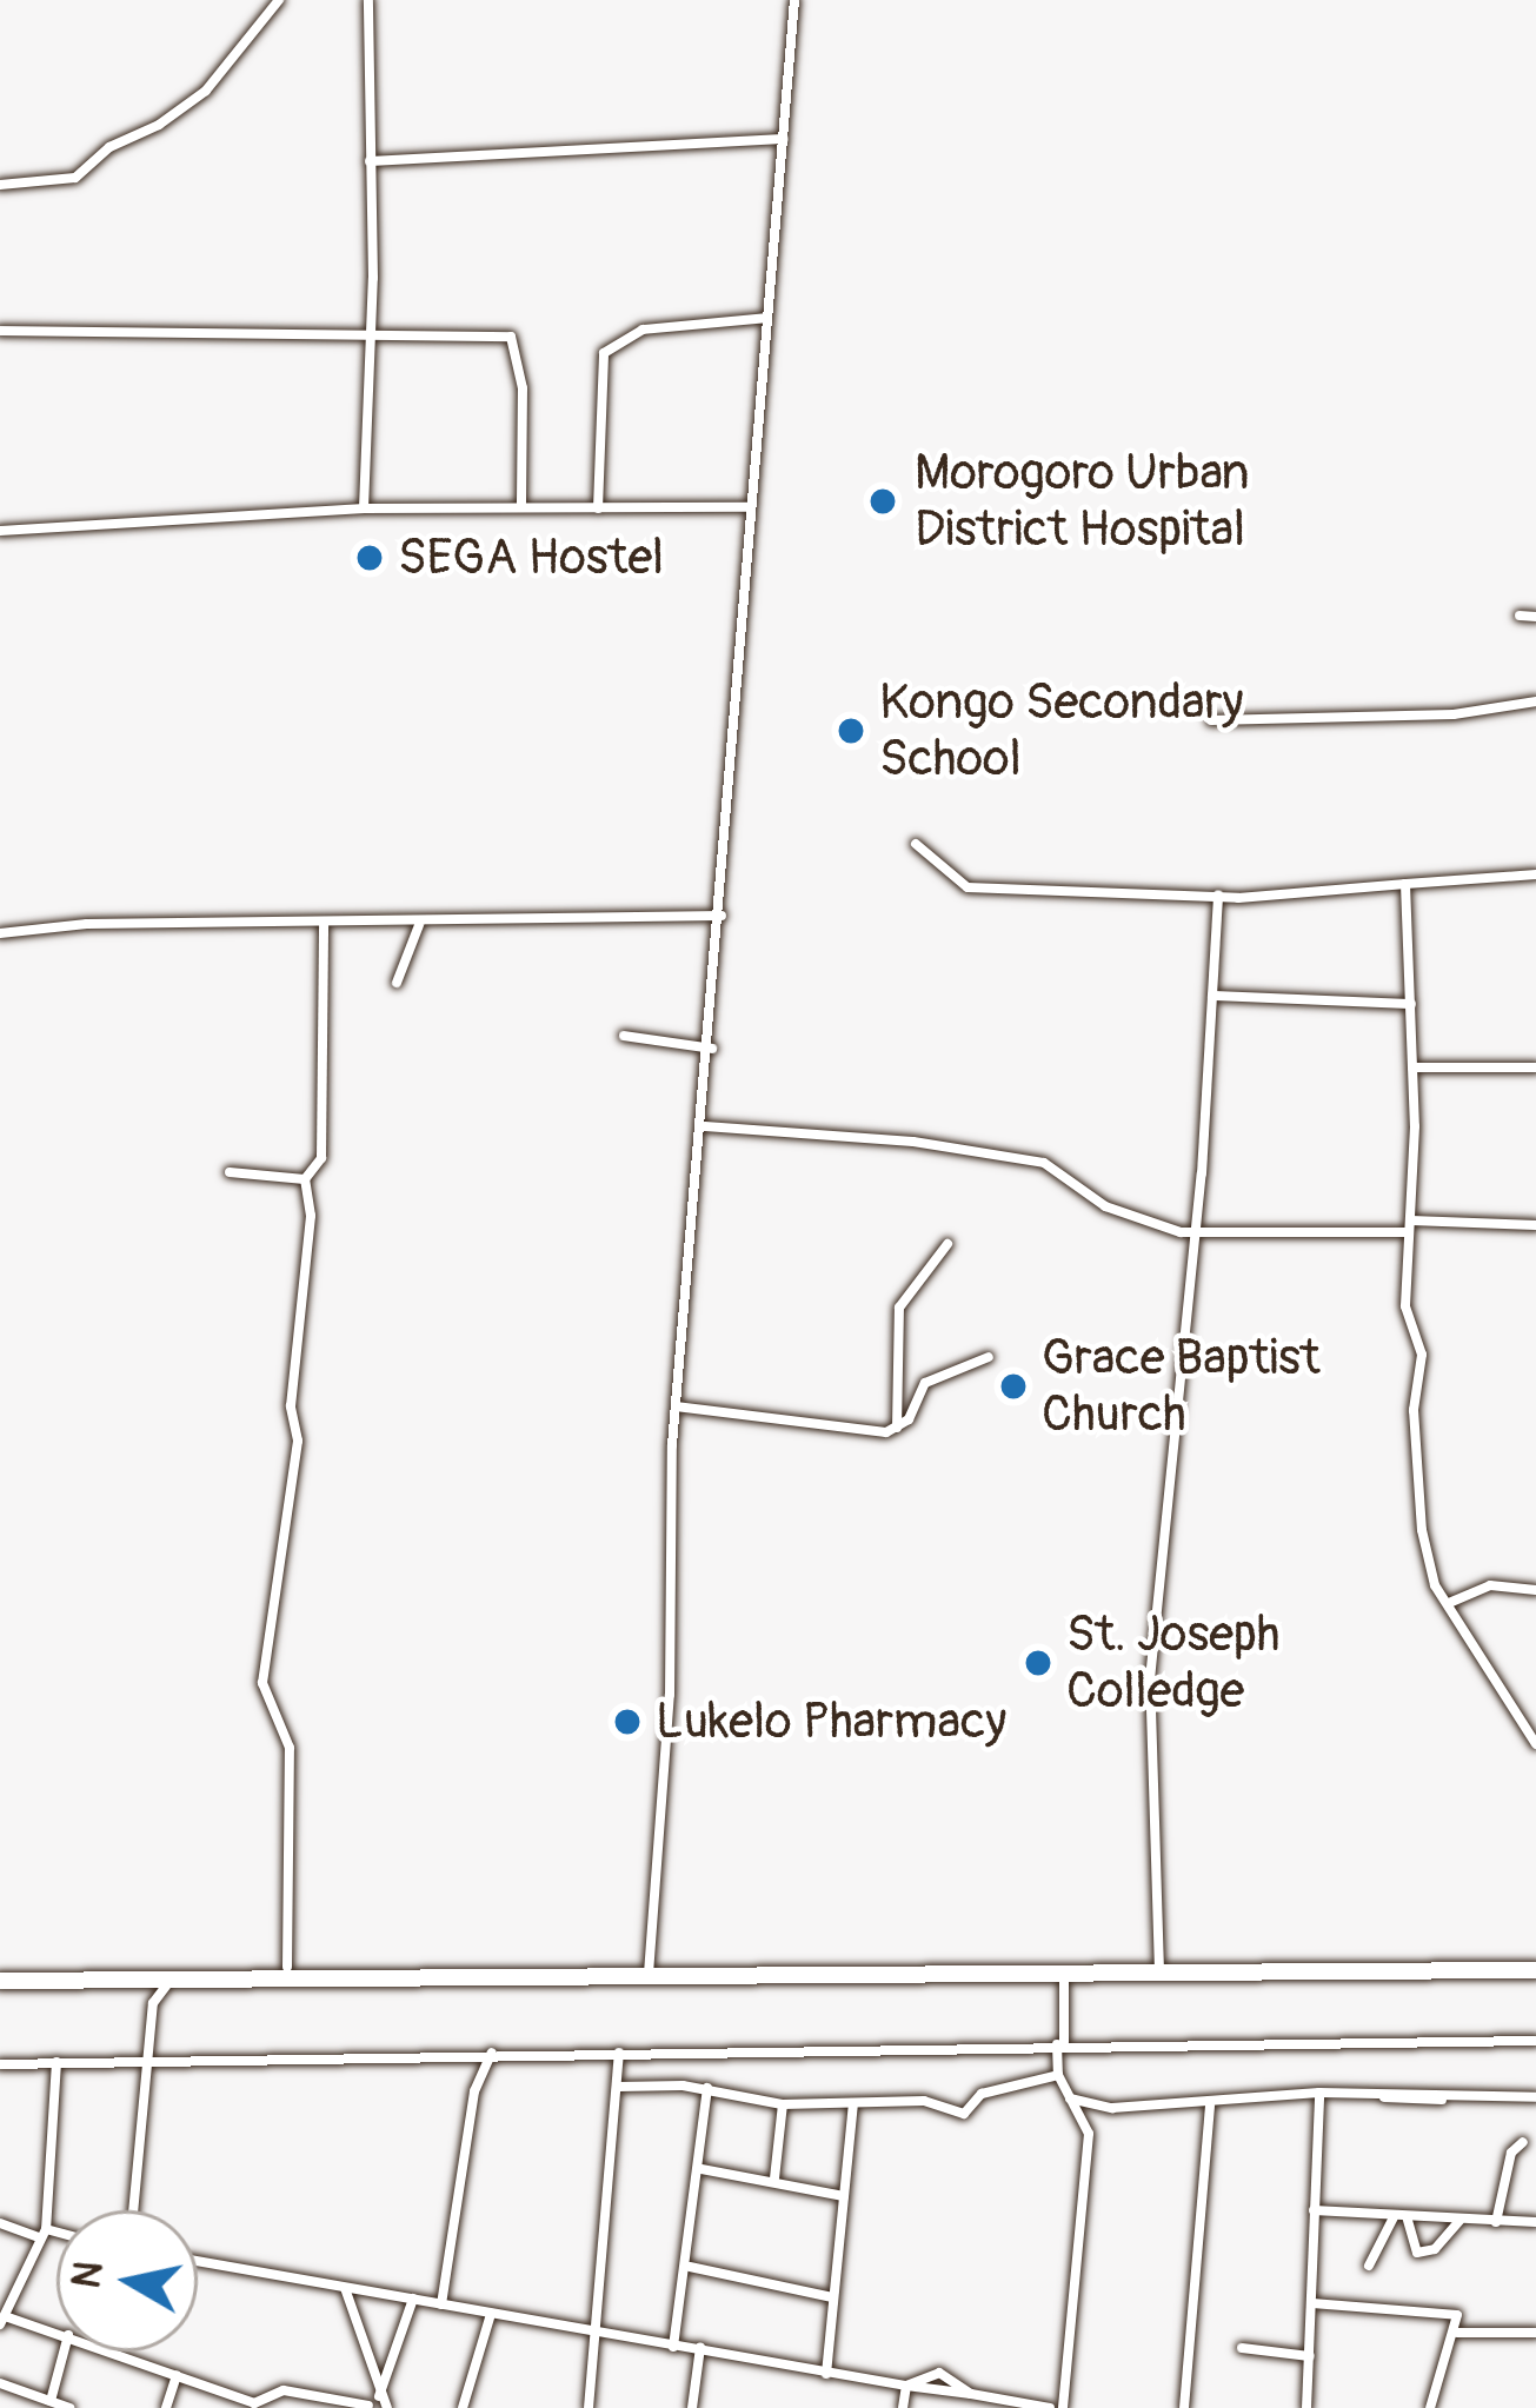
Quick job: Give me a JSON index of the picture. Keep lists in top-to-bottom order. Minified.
{"places":["Morogoro Urban District Hospital","SEGA Hostel","Kongo Secondary School","Grace Baptist Church","St. Joseph Colledge","Lukelo Pharmacy"],"north":"left"}
